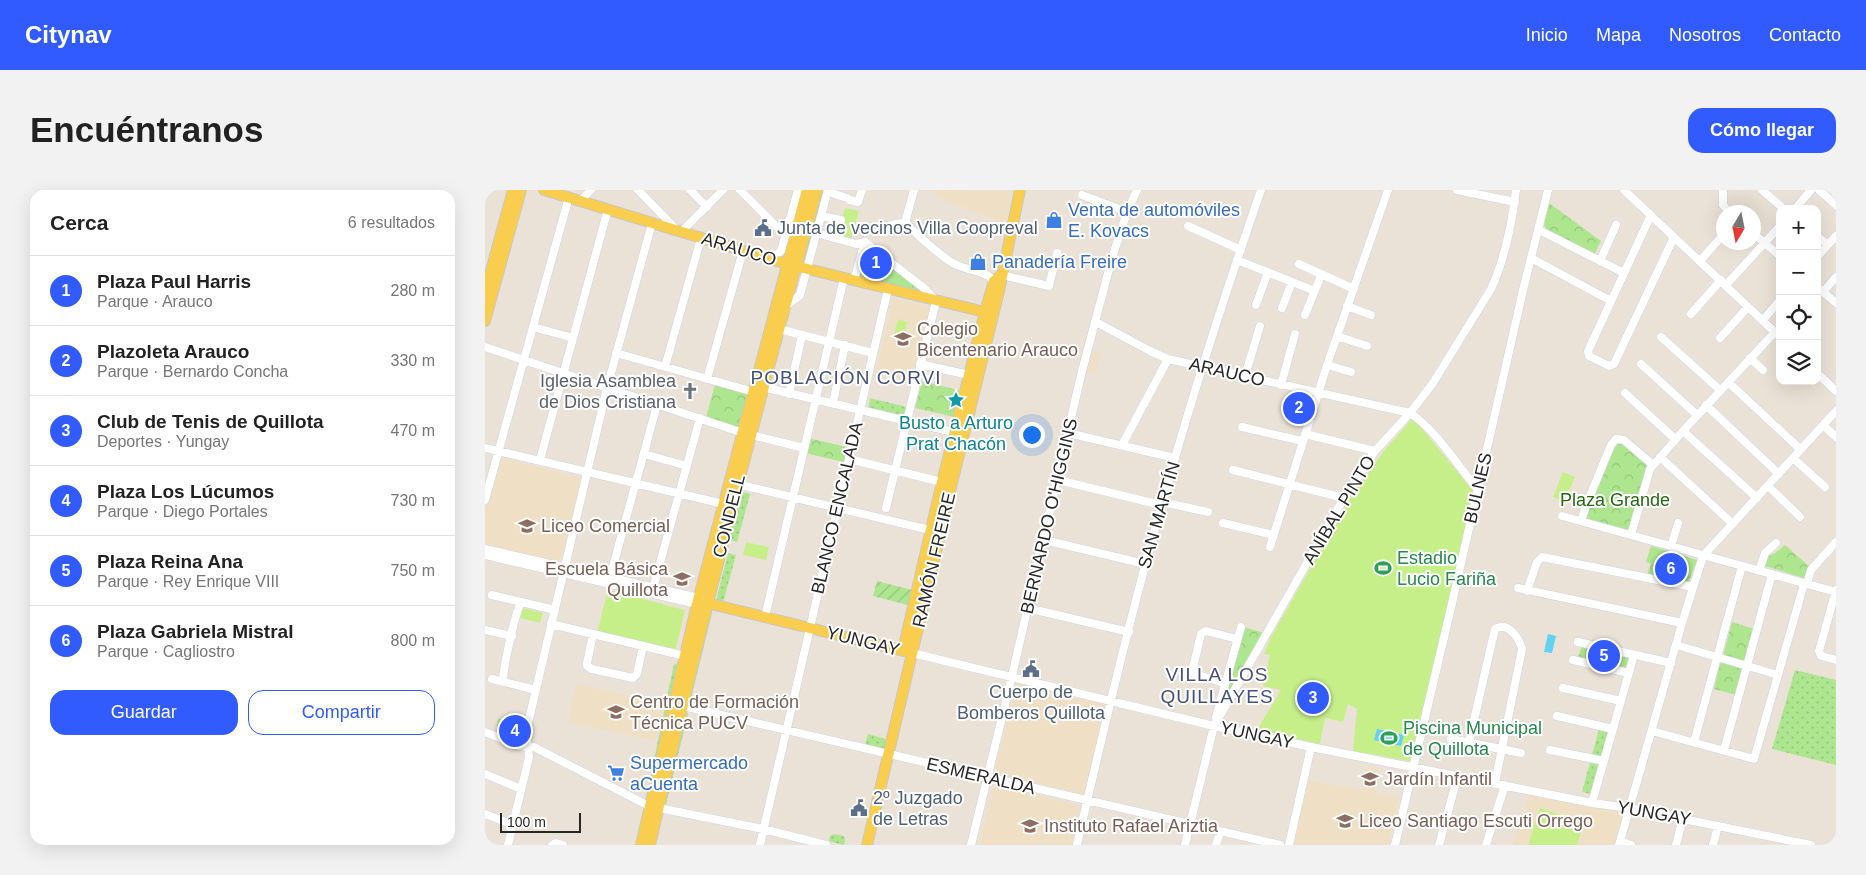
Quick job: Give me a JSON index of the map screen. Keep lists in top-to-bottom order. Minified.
{"streets":{"main road":["ARAUCO","CONDELL","RAMÓN FREIRE","YUNGAY"],"street":["BULNES","BLANCO ENCALADA","ANÍBAL PINTO","SAN MARTÍN","BERNARDO O'HIGGINS","ESMERALDA"]},"crossings":[["ARAUCO","BULNES"],["ARAUCO","BLANCO ENCALADA"],["ARAUCO","ANÍBAL PINTO"],["ARAUCO","SAN MARTÍN"],["ARAUCO","CONDELL"],["ARAUCO","BERNARDO O'HIGGINS"],["ARAUCO","RAMÓN FREIRE"],["BULNES","YUNGAY"],["BLANCO ENCALADA","YUNGAY"],["BLANCO ENCALADA","ESMERALDA"],["ANÍBAL PINTO","YUNGAY"],["ANÍBAL PINTO","ESMERALDA"],["SAN MARTÍN","YUNGAY"],["SAN MARTÍN","ESMERALDA"],["CONDELL","YUNGAY"],["CONDELL","ESMERALDA"],["BERNARDO O'HIGGINS","YUNGAY"],["BERNARDO O'HIGGINS","ESMERALDA"],["RAMÓN FREIRE","YUNGAY"],["RAMÓN FREIRE","ESMERALDA"]],"districts":["POBLACIÓN CORVI","VILLA LOS QUILLAYES"],"parks":["Plaza Grande"],"places":{"shop":["Venta de automóviles E. Kovacs","Panadería Freire"],"public building":["Junta de vecinos Villa Coopreval","Cuerpo de Bomberos Quillota","2º Juzgado de Letras"],"school or university":["Colegio Bicentenario Arauco","Liceo Comercial","Escuela Básica Quillota","Centro de Formación Técnica PUCV","Jardín Infantil","Liceo Santiago Escuti Orrego","Instituto Rafael Ariztia"],"church":["Iglesia Asamblea de Dios Cristiana"],"place":["Busto a Arturo Prat Chacón"],"sports":["Estadio Lucio Fariña","Piscina Municipal de Quillota"],"supermarket":["Supermercado aCuenta"]},"scale_bar":"100 m","north":"bottom","page":{"header":"Citynav","nav":["Inicio","Mapa","Nosotros","Contacto"],"buttons":["Cómo llegar",["Guardar","Compartir"]],"title":"Encuéntranos","heading":["Cerca","6 resultados"],"map_buttons":["+","−"],"pins":["1","2","6","5","3","4"],"list":[{"mark":"1","name":"Plaza Paul Harris","note":"Parque · Arauco","value":"280 m"},{"mark":"2","name":"Plazoleta Arauco","note":"Parque · Bernardo Concha","value":"330 m"},{"mark":"3","name":"Club de Tenis de Quillota","note":"Deportes · Yungay","value":"470 m"},{"mark":"4","name":"Plaza Los Lúcumos","note":"Parque · Diego Portales","value":"730 m"},{"mark":"5","name":"Plaza Reina Ana","note":"Parque · Rey Enrique VIII","value":"750 m"},{"mark":"6","name":"Plaza Gabriela Mistral","note":"Parque · Cagliostro","value":"800 m"}],"scale":"100 m"}}
